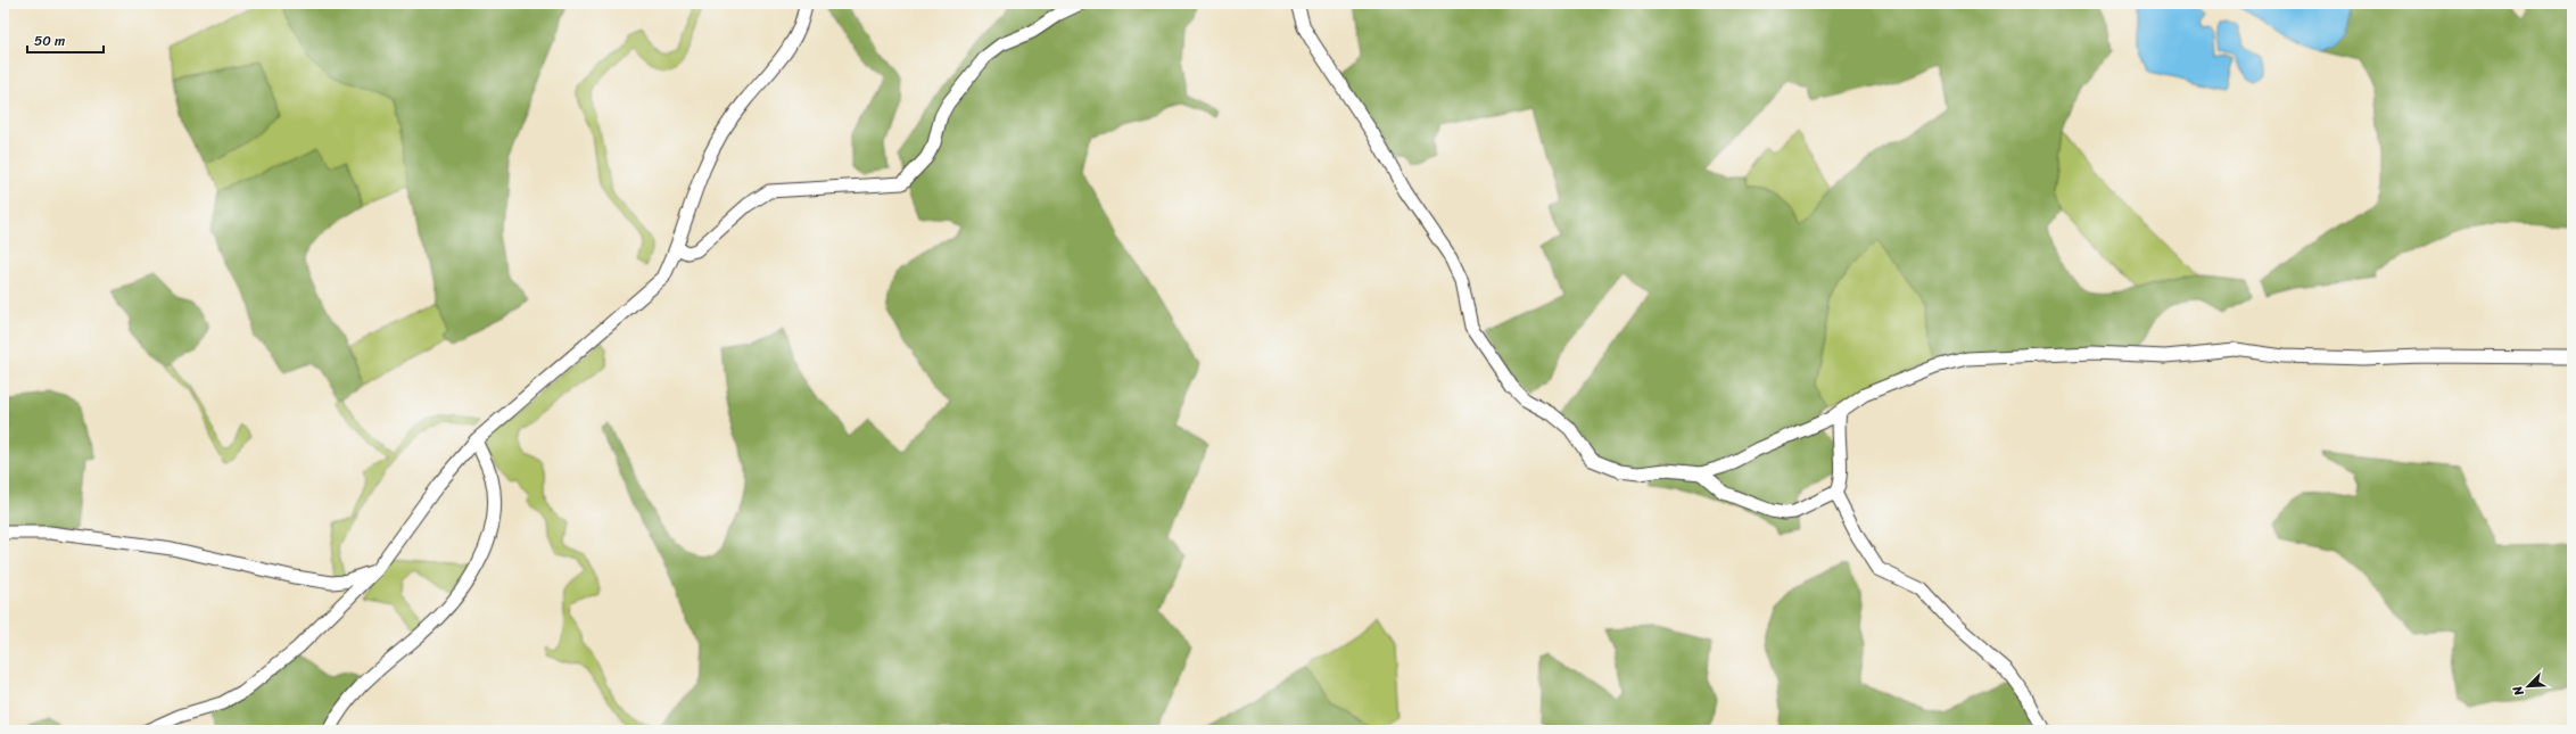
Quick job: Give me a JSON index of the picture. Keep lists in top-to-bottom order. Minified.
{"scale_bar":"50 m","north":"bottom left"}
